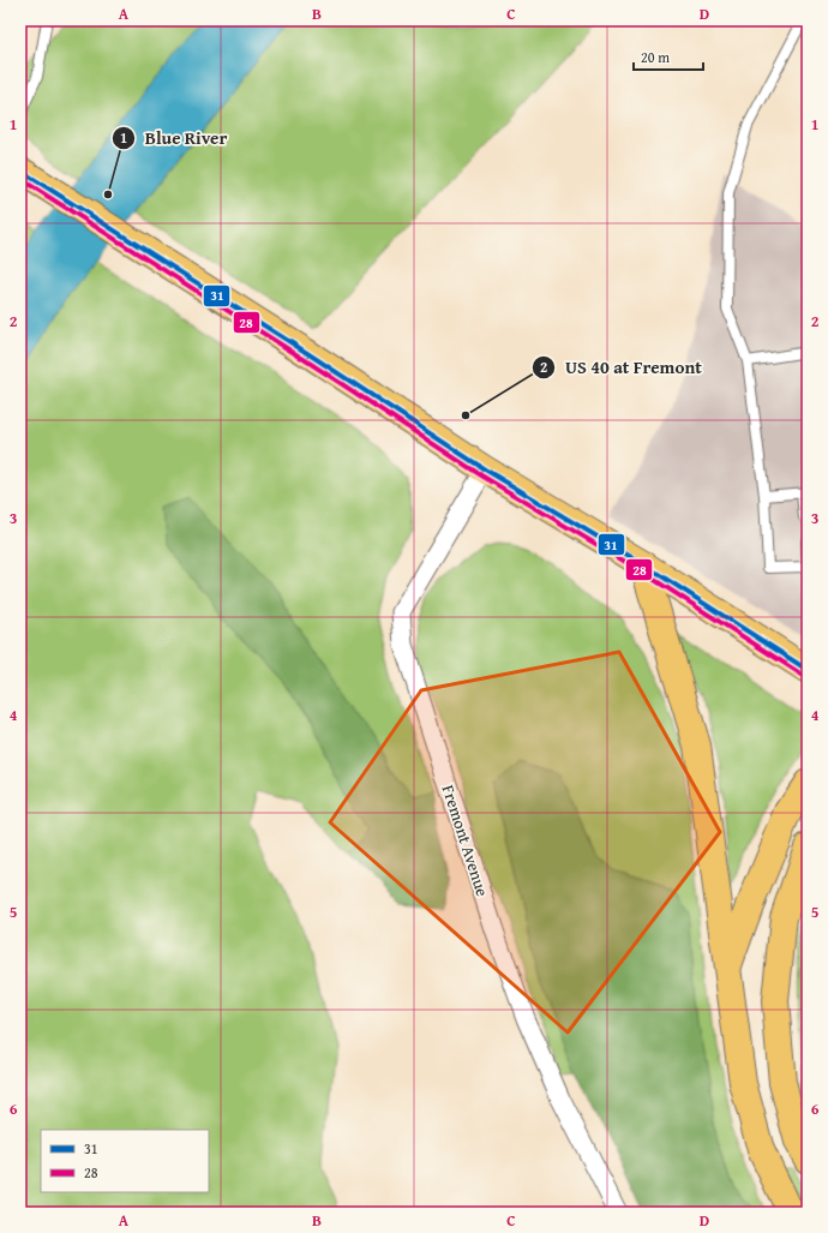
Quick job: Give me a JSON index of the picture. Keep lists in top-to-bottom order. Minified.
{"streets":{"street":["Fremont Avenue"]},"places":["Blue River","US 40 at Fremont"],"lines":["transit line 31","transit line 28"],"legend":["31","28"],"scale_bar":"20 m","grid":{"columns":["A","B","C","D"],"rows":["1","2","3","4","5","6"]}}
